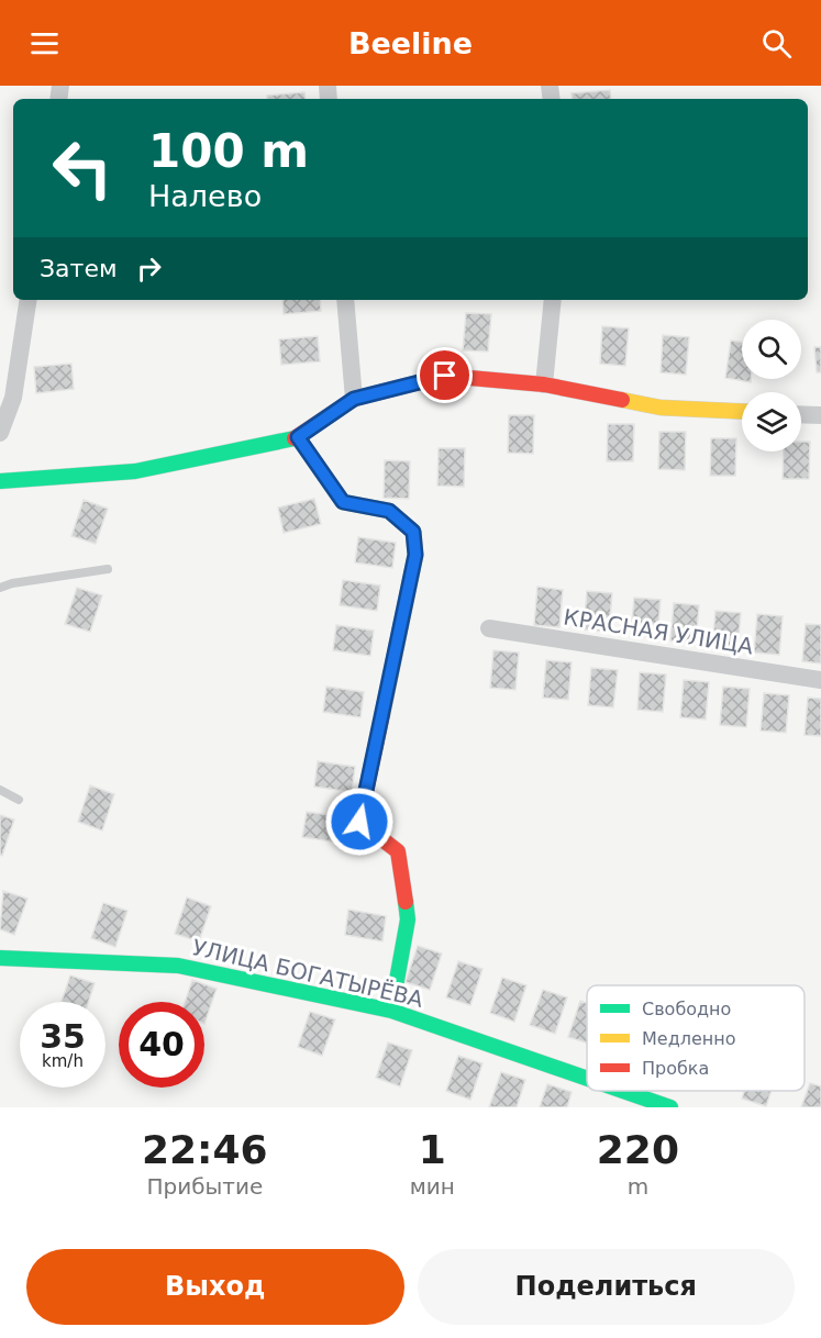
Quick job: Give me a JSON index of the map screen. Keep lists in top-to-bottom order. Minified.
{"streets":{"street":["КРАСНАЯ УЛИЦА","УЛИЦА БОГАТЫРЁВА"]},"legend":["Свободно","Медленно","Пробка"],"page":{"header":"Beeline","turn":["100 m","Налево"],"then":"Затем","speed":"35 km/h","limit":"40","eta":["22:46","Прибытие","1","мин","220","m"],"buttons":["Выход","Поделиться"]}}
